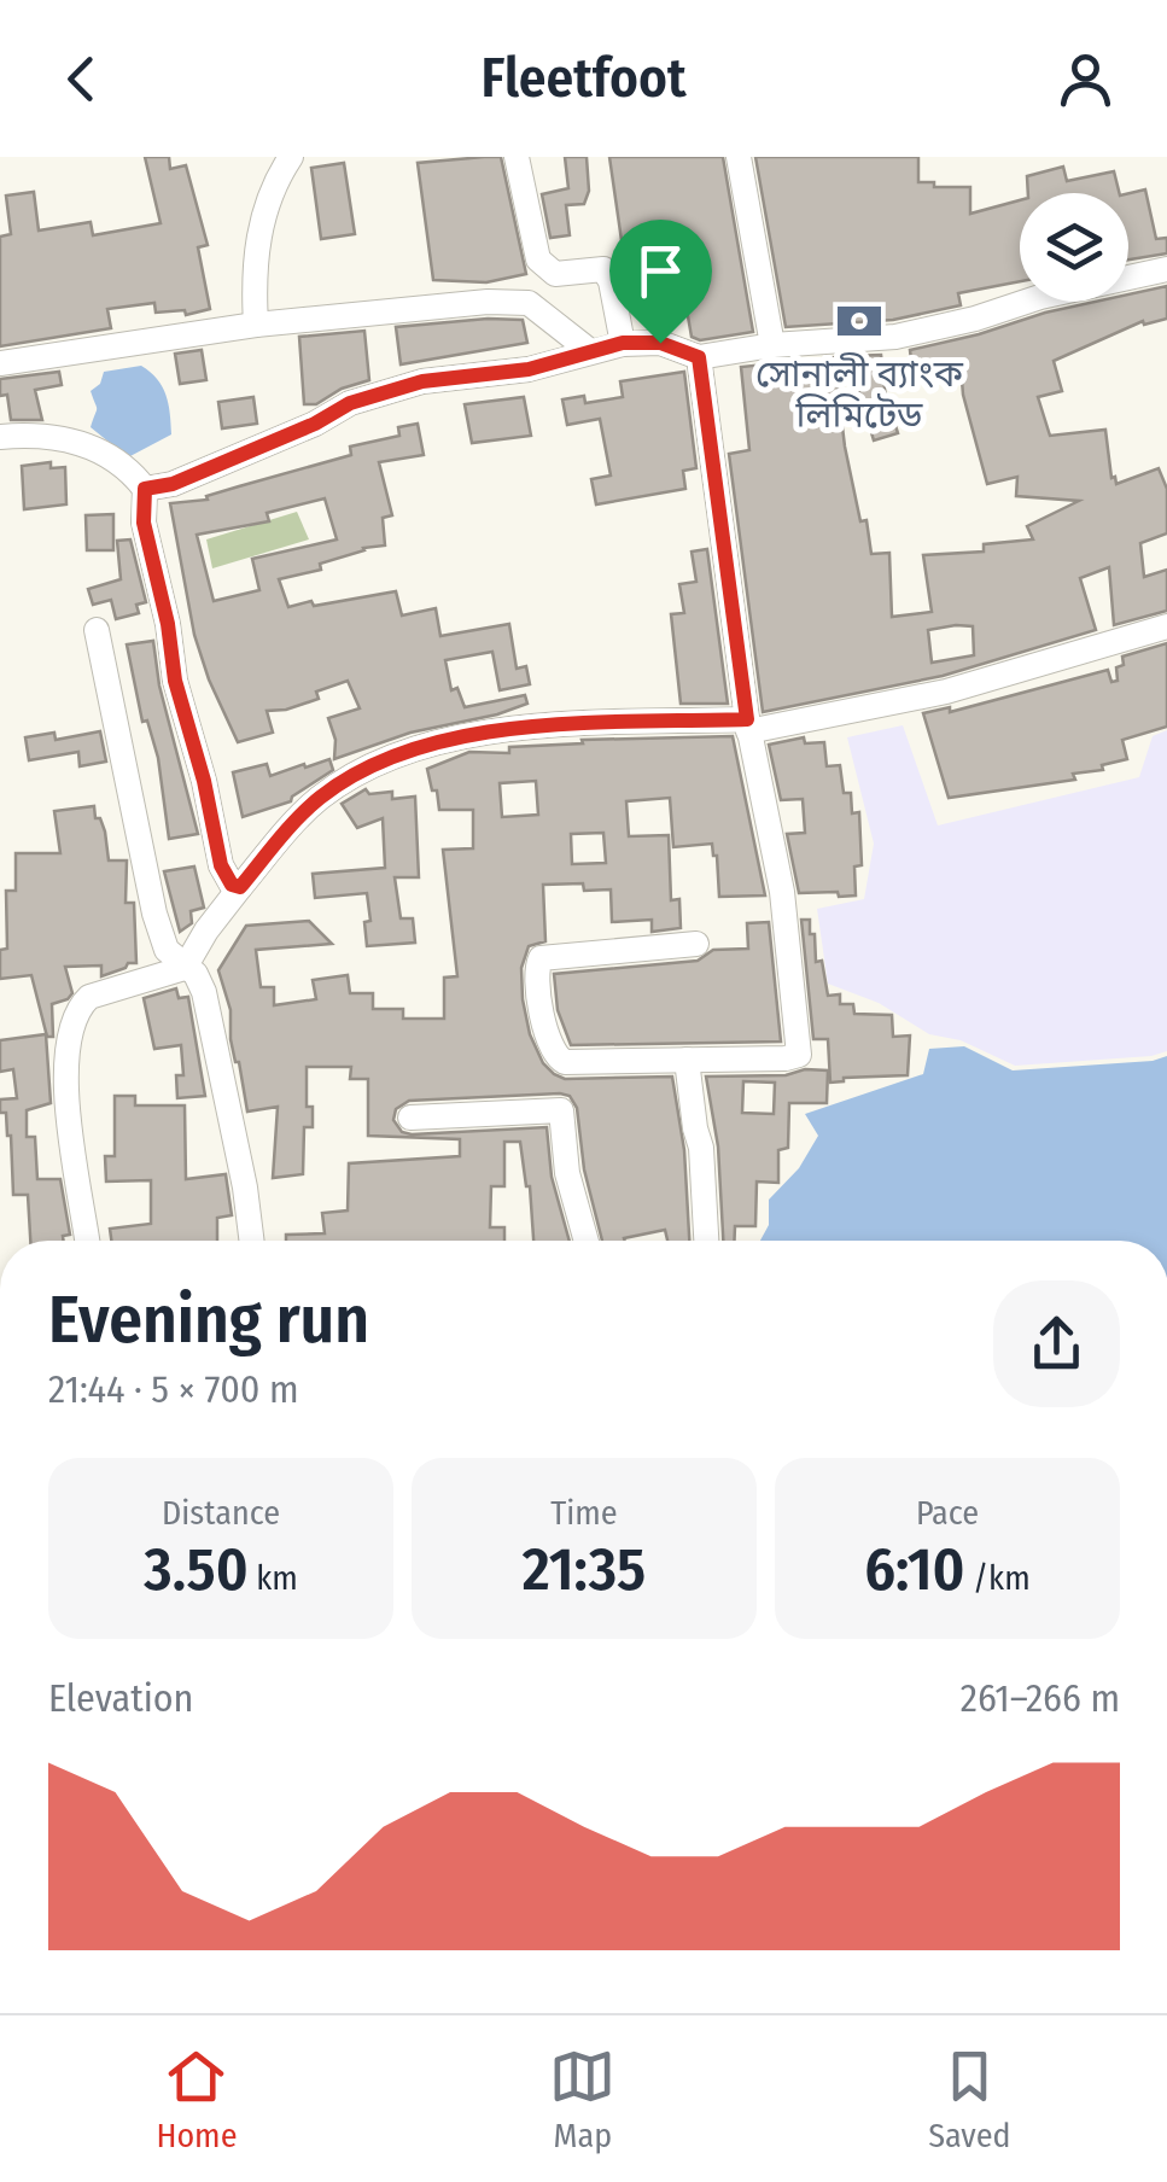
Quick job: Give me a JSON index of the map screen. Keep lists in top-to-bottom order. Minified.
{"places":{"bank":["সোনালী ব্যাংক লিমিটেড"]},"page":{"header":"Fleetfoot","heading":["Evening run","21:44 · 5 × 700 m"],"stats":[["Distance","3.50 km"],["Time","21:35"],["Pace","6:10 /km"]],"chart":["Elevation","261–266 m"],"tabs":["Home","Map","Saved"]}}
